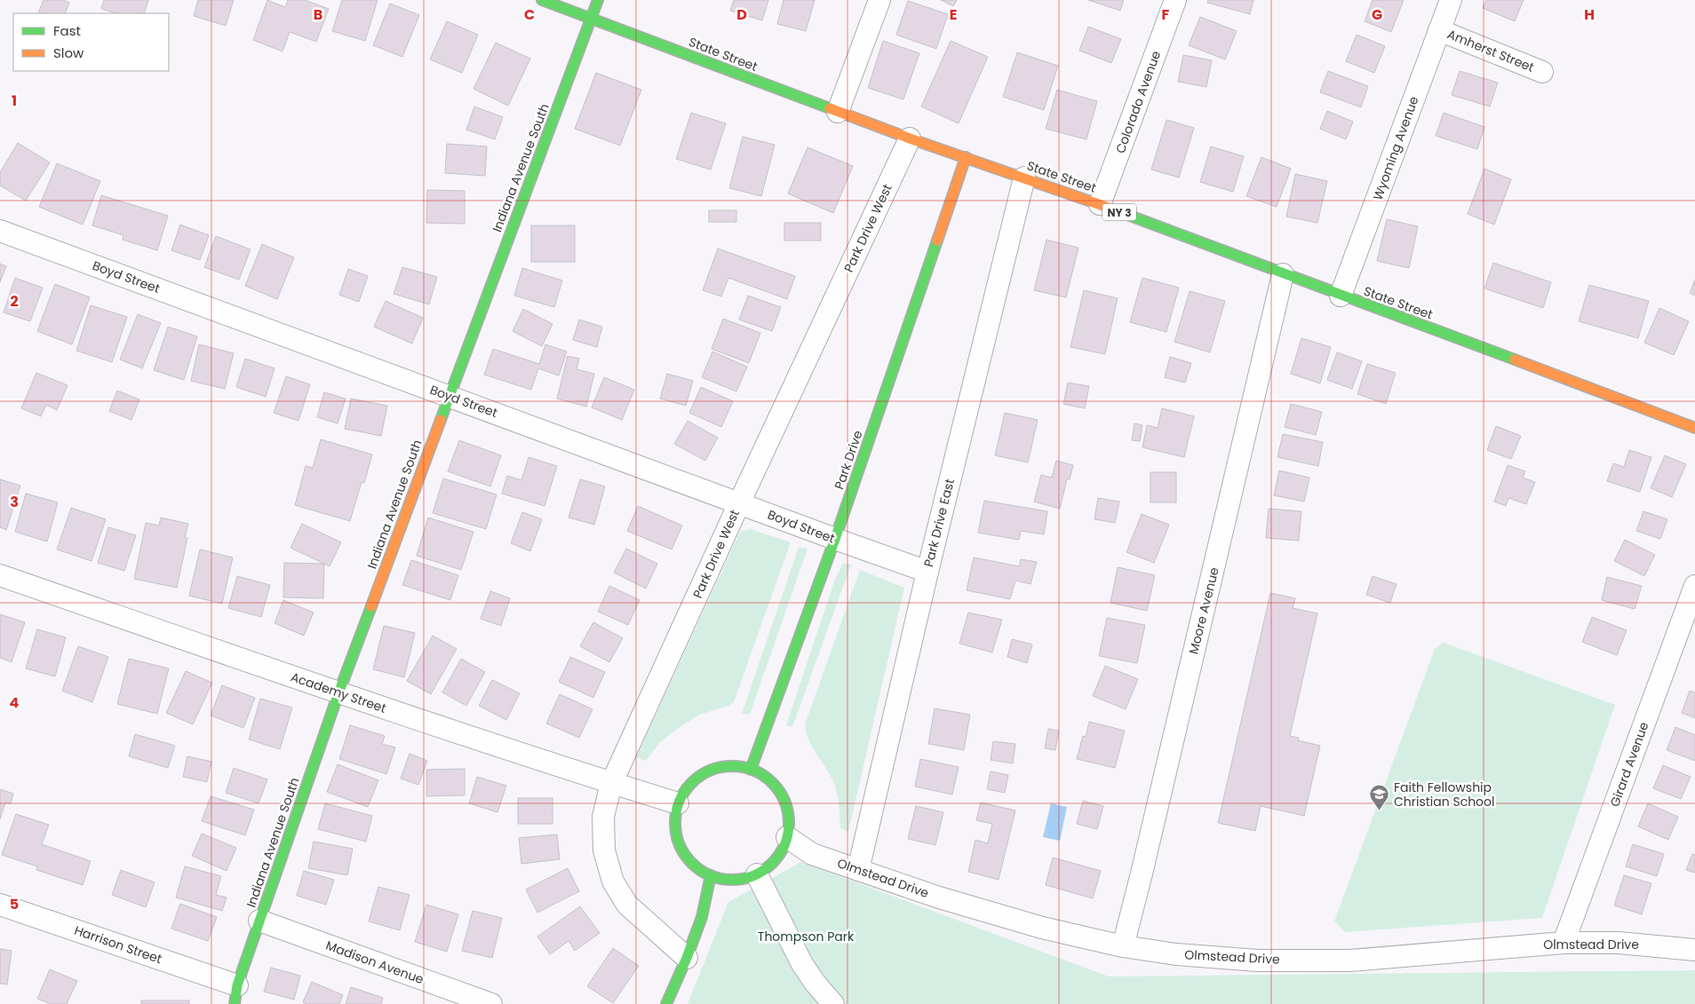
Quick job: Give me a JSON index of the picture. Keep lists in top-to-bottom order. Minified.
{"streets":{"main road":["State Street","Indiana Avenue South","NY 3","Park Drive"],"street":["Amherst Street","Colorado Avenue","Wyoming Avenue","Park Drive West","Boyd Street","Park Drive East","Moore Avenue","Academy Street","Girard Avenue","Olmstead Drive","Harrison Street","Madison Avenue"]},"crossings":[["Amherst Street","Wyoming Avenue"],["State Street","Colorado Avenue"],["State Street","Wyoming Avenue"],["State Street","Indiana Avenue South"],["State Street","Park Drive West"],["State Street","Park Drive"],["State Street","Park Drive East"],["State Street","Moore Avenue"],["Indiana Avenue South","Boyd Street"],["Indiana Avenue South","Academy Street"],["Indiana Avenue South","Harrison Street"],["Indiana Avenue South","Madison Avenue"],["Park Drive West","Boyd Street"],["Park Drive West","Academy Street"],["Boyd Street","Park Drive"],["Boyd Street","Park Drive East"],["Park Drive","Academy Street"],["Park Drive","Olmstead Drive"],["Park Drive East","Olmstead Drive"],["Moore Avenue","Olmstead Drive"],["Academy Street","Olmstead Drive"],["Girard Avenue","Olmstead Drive"]],"parks":["Thompson Park"],"places":{"school or university":["Faith Fellowship Christian School"]},"legend":["Fast","Slow"],"grid":{"columns":["B","C","D","E","F","G","H"],"rows":["1","2","3","4","5"]}}
